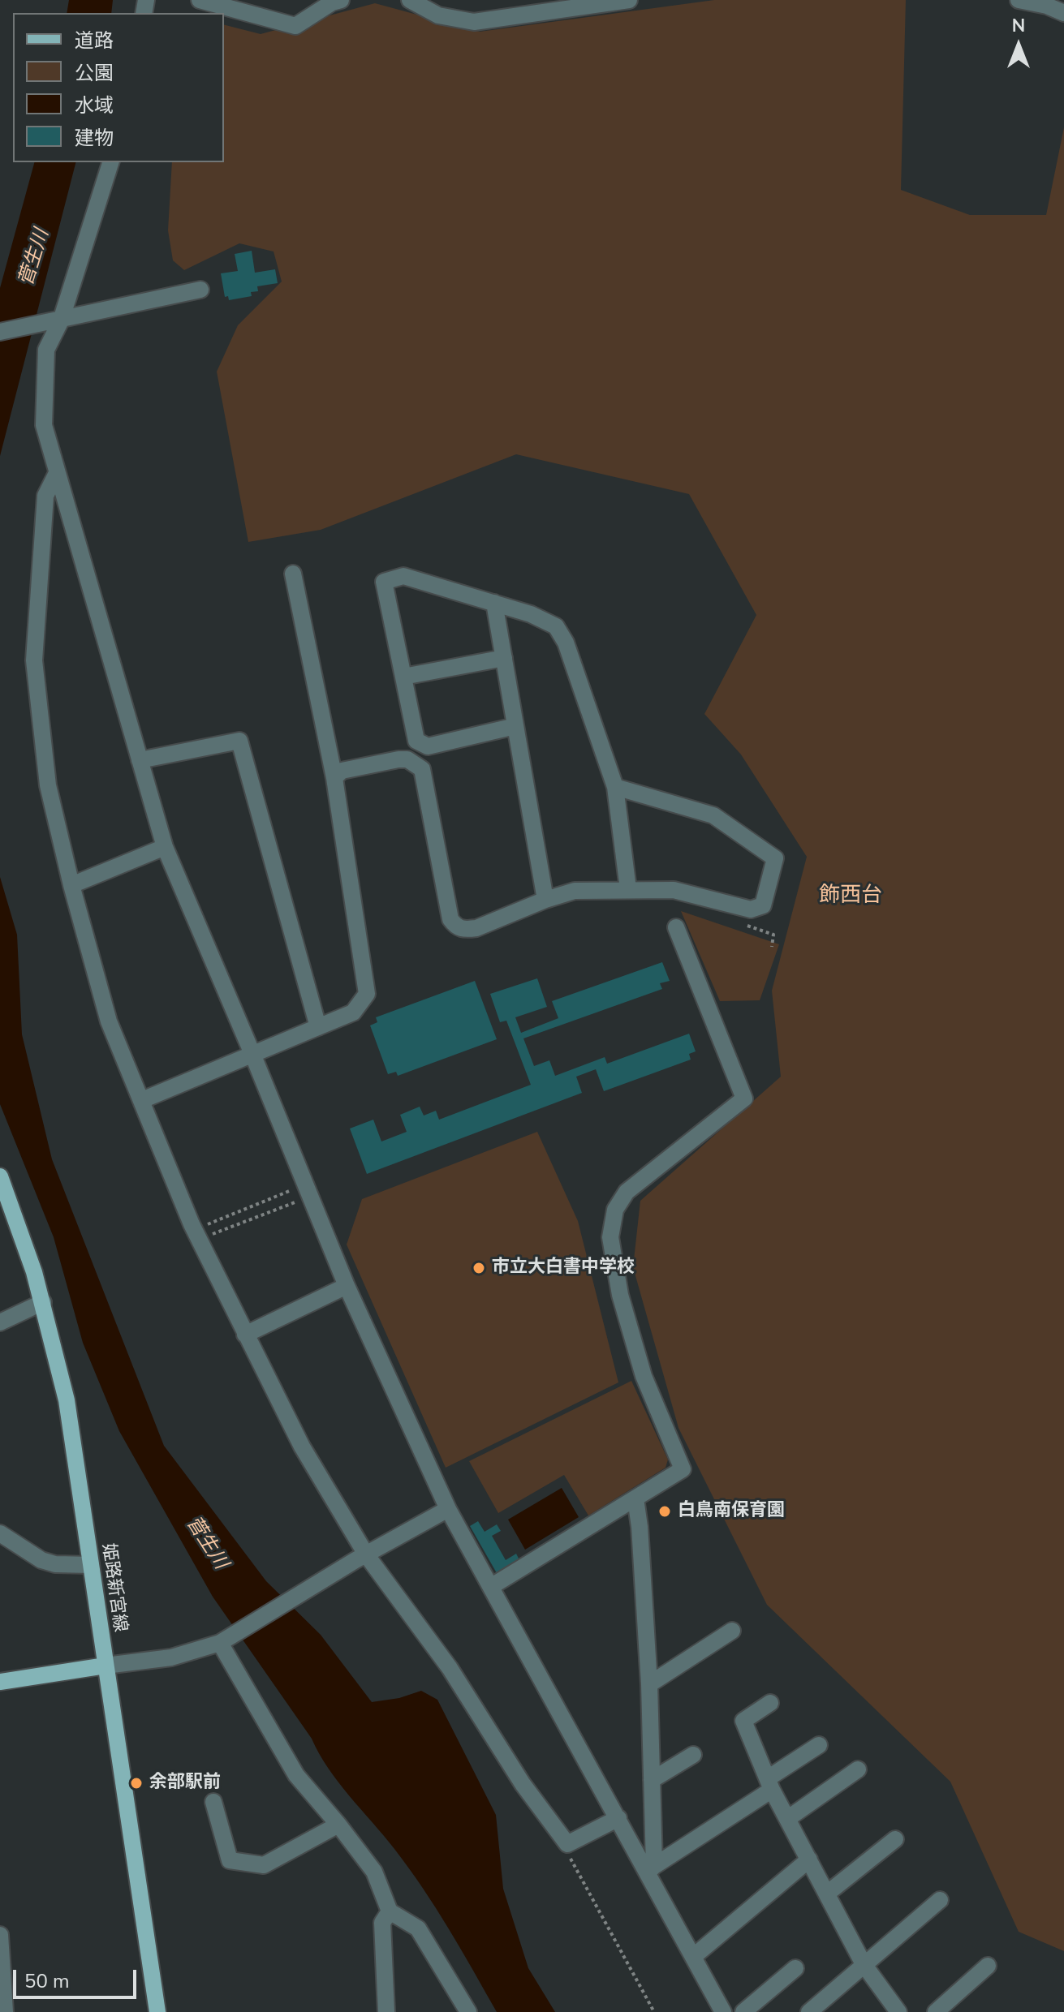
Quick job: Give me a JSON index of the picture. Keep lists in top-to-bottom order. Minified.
{"streets":{"main road":["姫路新宮線"]},"districts":["飾西台"],"water":["菅生川"],"places":["市立大白書中学校","白鳥南保育園","余部駅前"],"legend":["道路","公園","水域","建物"],"scale_bar":"50 m","north":"top"}
